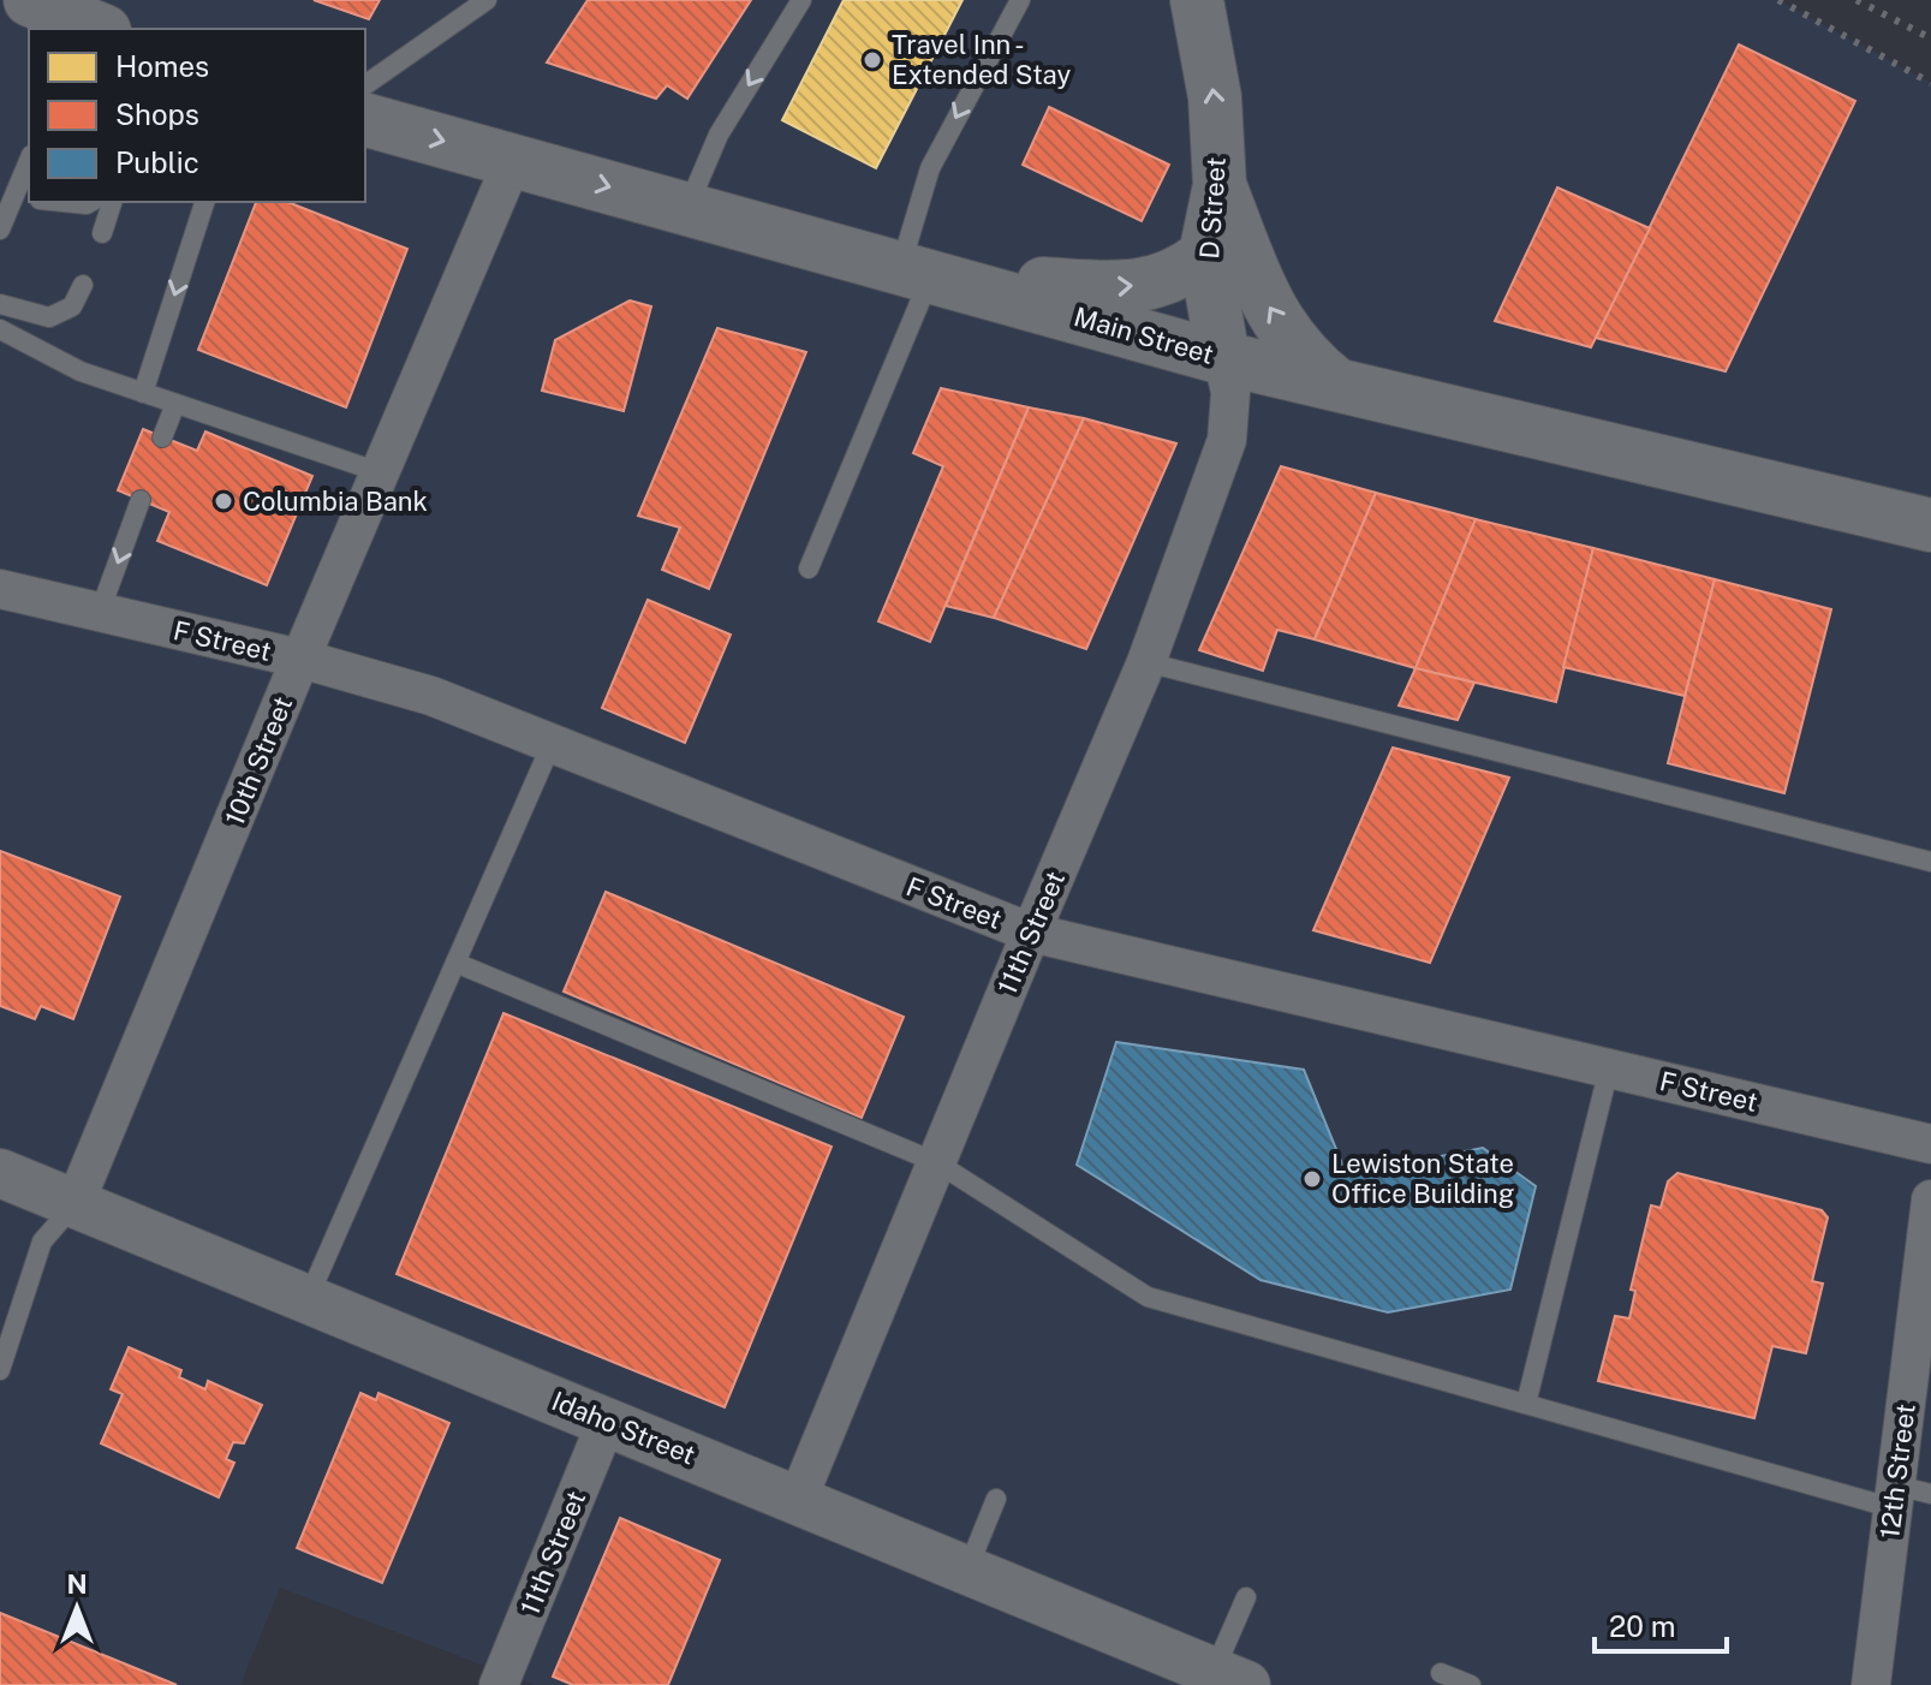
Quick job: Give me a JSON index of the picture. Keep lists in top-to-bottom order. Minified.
{"streets":{"main road":["D Street","Main Street"],"street":["F Street","10th Street","11th Street","Idaho Street","12th Street"]},"crossings":[["D Street","Main Street"],["D Street","11th Street"],["Main Street","10th Street"],["Main Street","11th Street"],["F Street","10th Street"],["F Street","11th Street"],["10th Street","Idaho Street"],["11th Street","Idaho Street"]],"one_way":["D Street"],"places":["Travel Inn - Extended Stay","Columbia Bank","Lewiston State Office Building"],"legend":["Homes","Shops","Public"],"scale_bar":"20 m","north":"top"}
